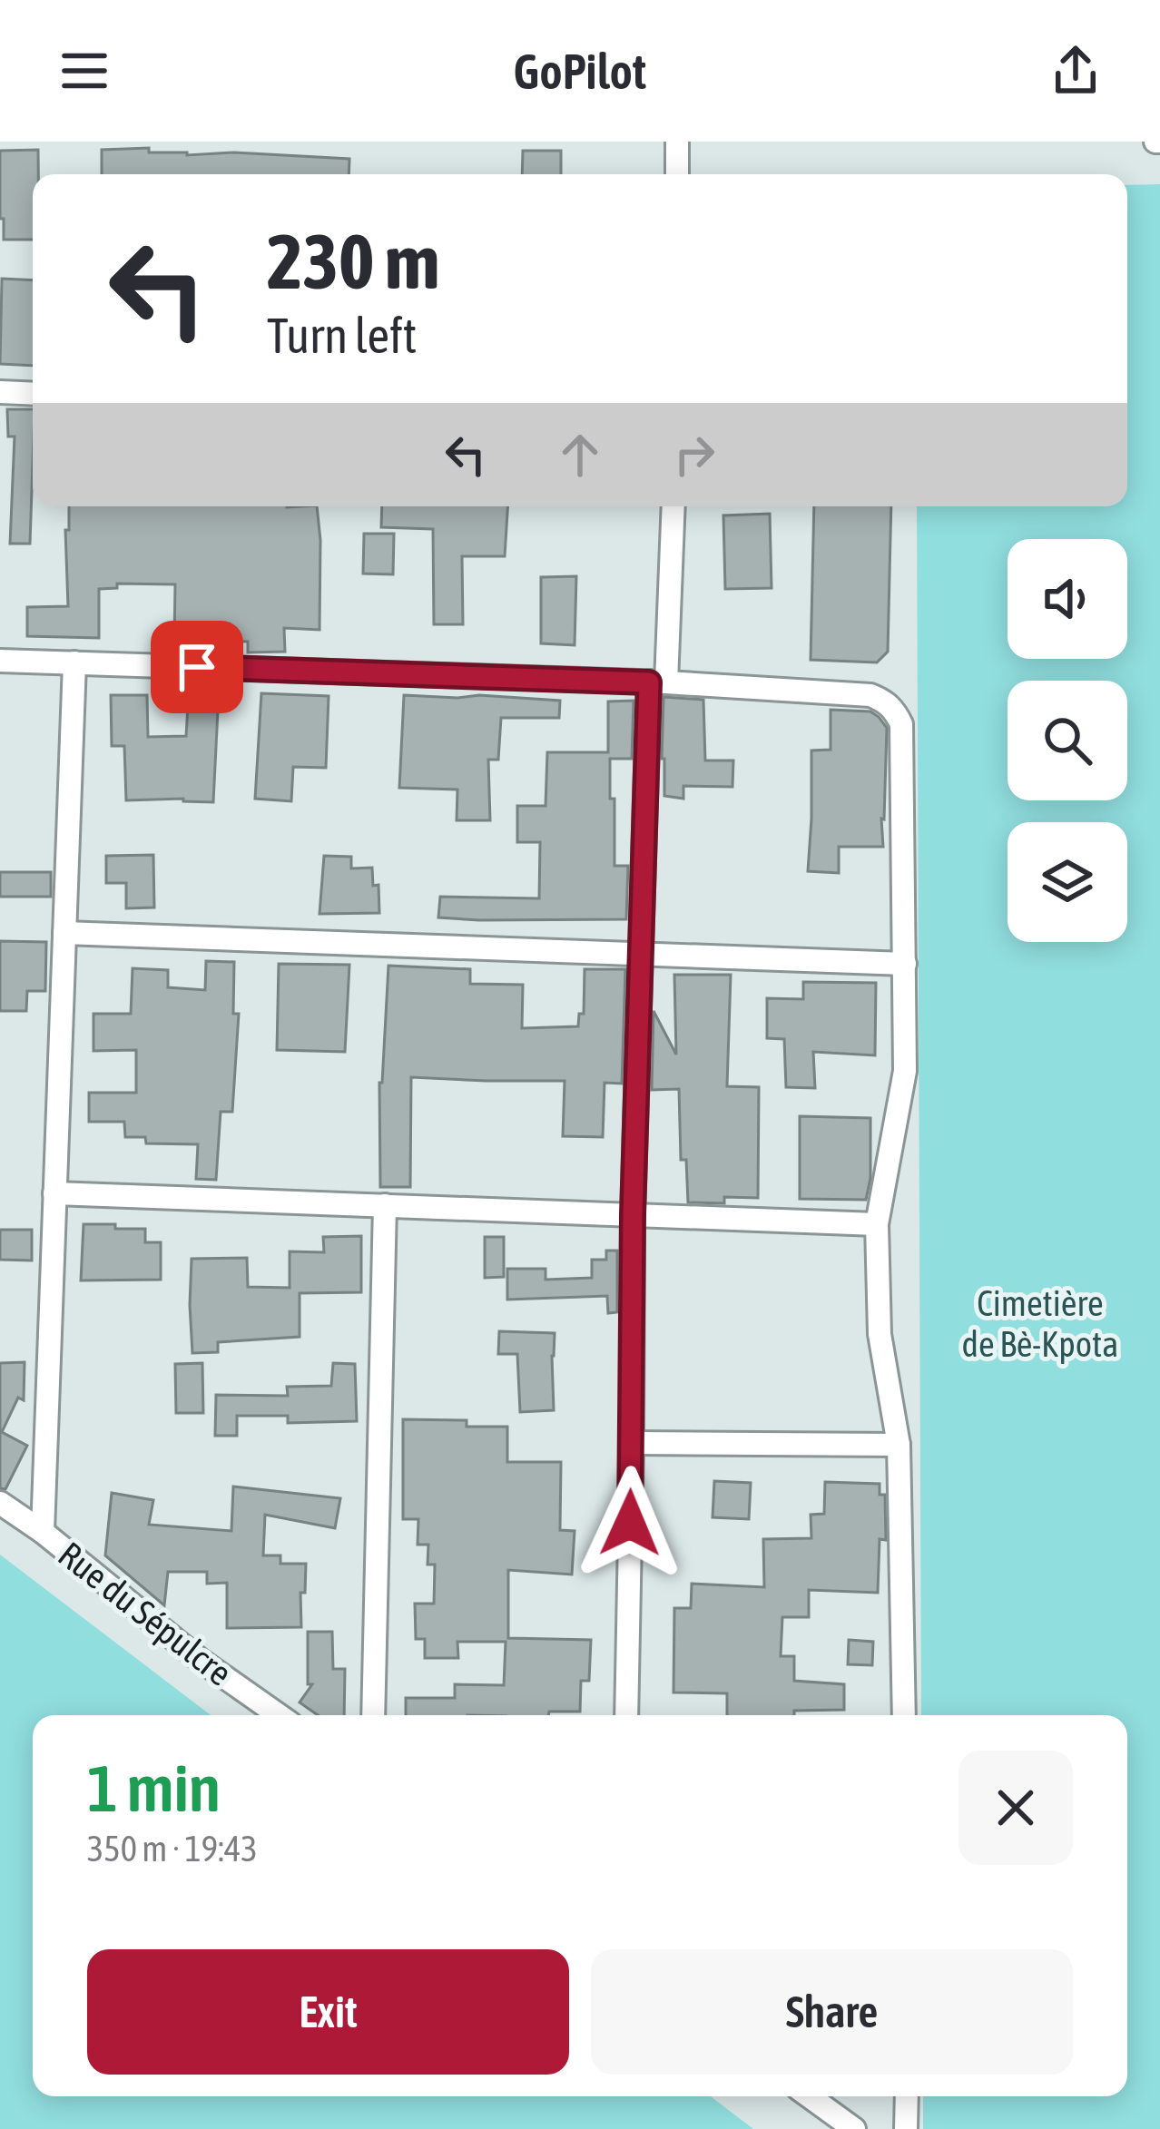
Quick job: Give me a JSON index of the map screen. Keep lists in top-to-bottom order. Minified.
{"streets":{"street":["Rue du Sépulcre"]},"parks":["Cimetière de Bè-Kpota"],"page":{"header":"GoPilot","turn":["230 m","Turn left"],"heading":["1 min","350 m · 19:43"],"buttons":["Exit","Share"]}}
